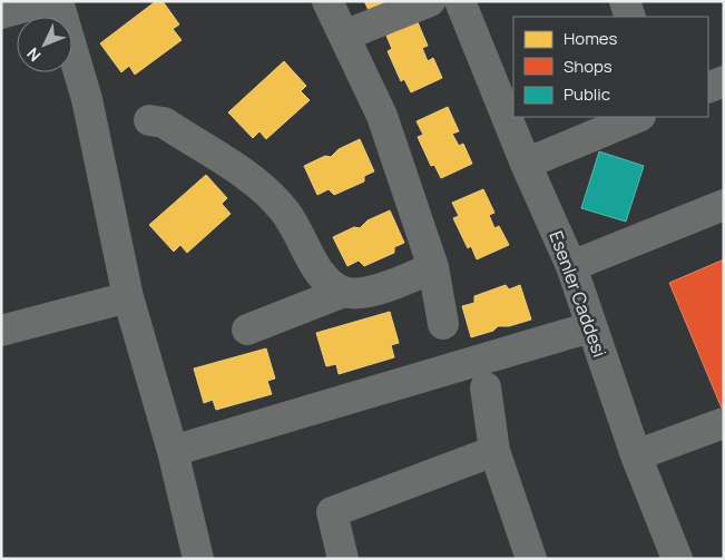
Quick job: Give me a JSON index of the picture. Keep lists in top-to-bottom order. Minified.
{"streets":{"street":["Esenler Caddesi"]},"legend":["Homes","Shops","Public"],"north":"bottom left"}
